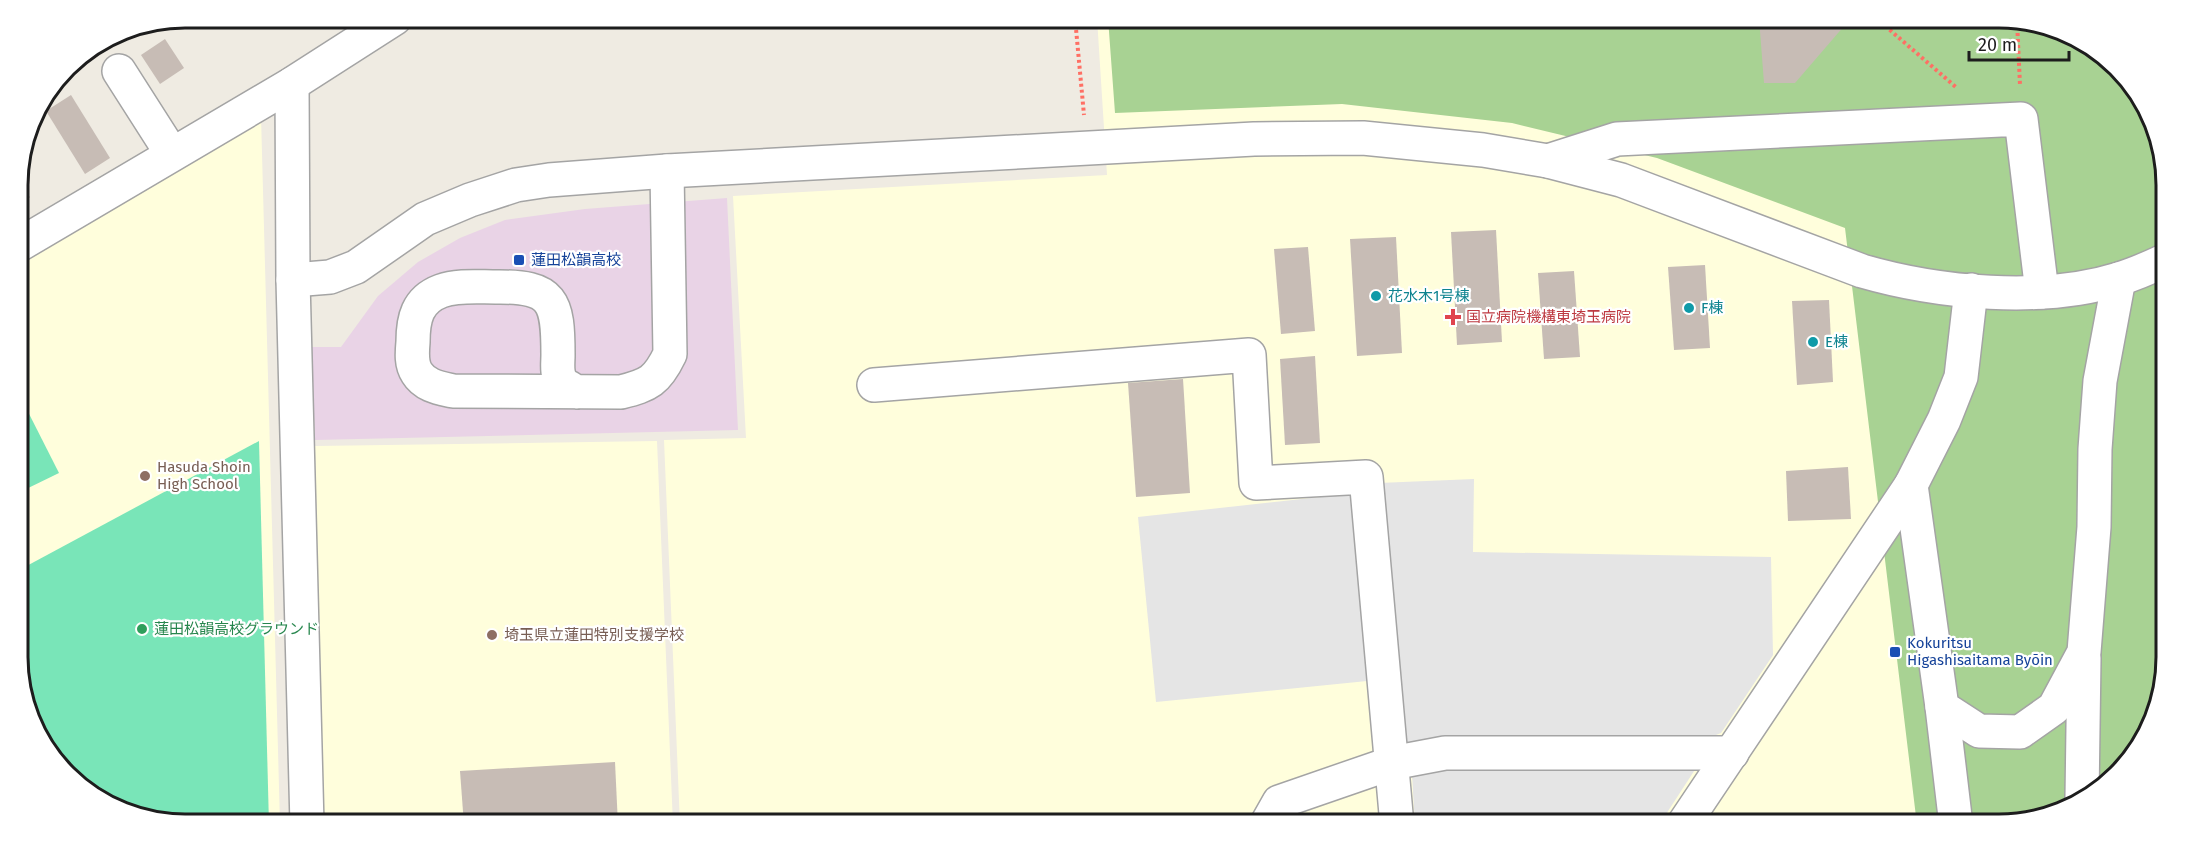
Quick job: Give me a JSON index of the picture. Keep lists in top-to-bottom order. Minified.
{"places":{"transit":["蓮田松韻高校","Kokuritsu Higashisaitama Byōin"],"other":["花水木1号棟","F棟","E棟","Hasuda Shoin High School","蓮田松韻高校グラウンド","埼玉県立蓮田特別支援学校"],"health":["国立病院機構東埼玉病院"]},"scale_bar":"20 m"}
